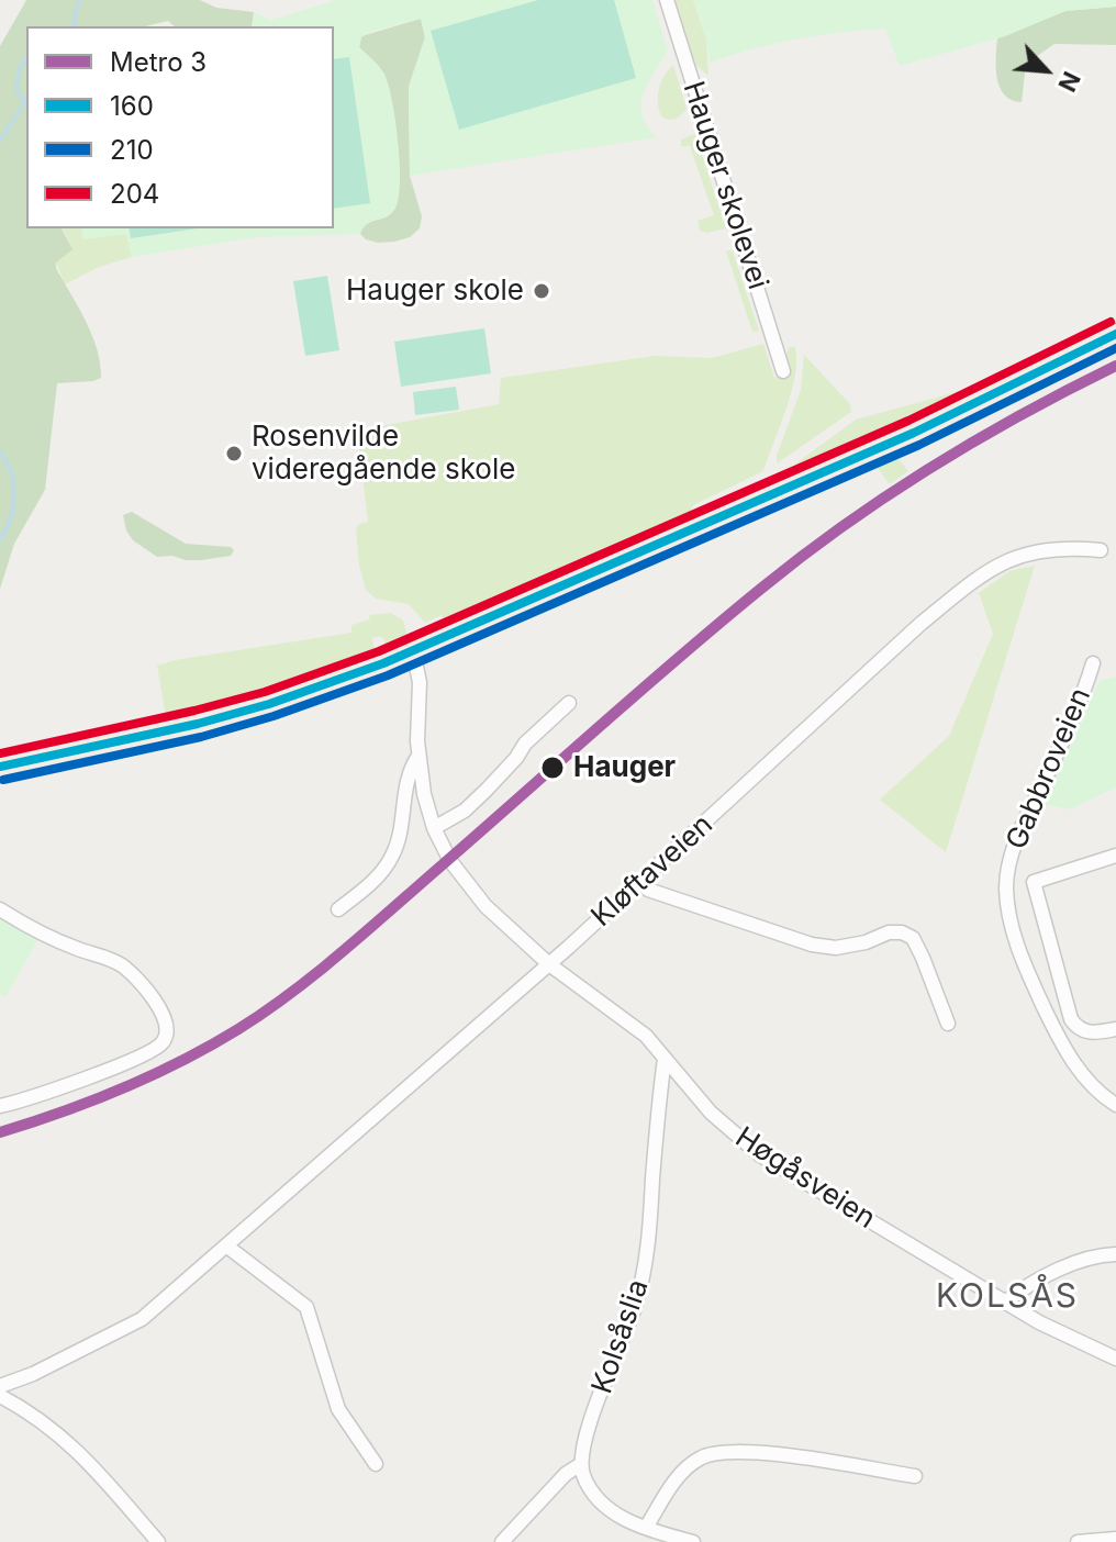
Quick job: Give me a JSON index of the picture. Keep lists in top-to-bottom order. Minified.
{"streets":{"street":["Hauger skolevei","Gabbroveien","Kløftaveien","Høgåsveien","Kolsåslia"]},"crossings":[["Kløftaveien","Høgåsveien"],["Høgåsveien","Kolsåslia"]],"districts":["KOLSÅS"],"places":["Hauger skole","Rosenvilde videregående skole","Hauger"],"lines":["transit line 204","transit line 160","transit line 210","metro line 3"],"legend":["Metro 3","160","210","204"],"north":"bottom right"}
